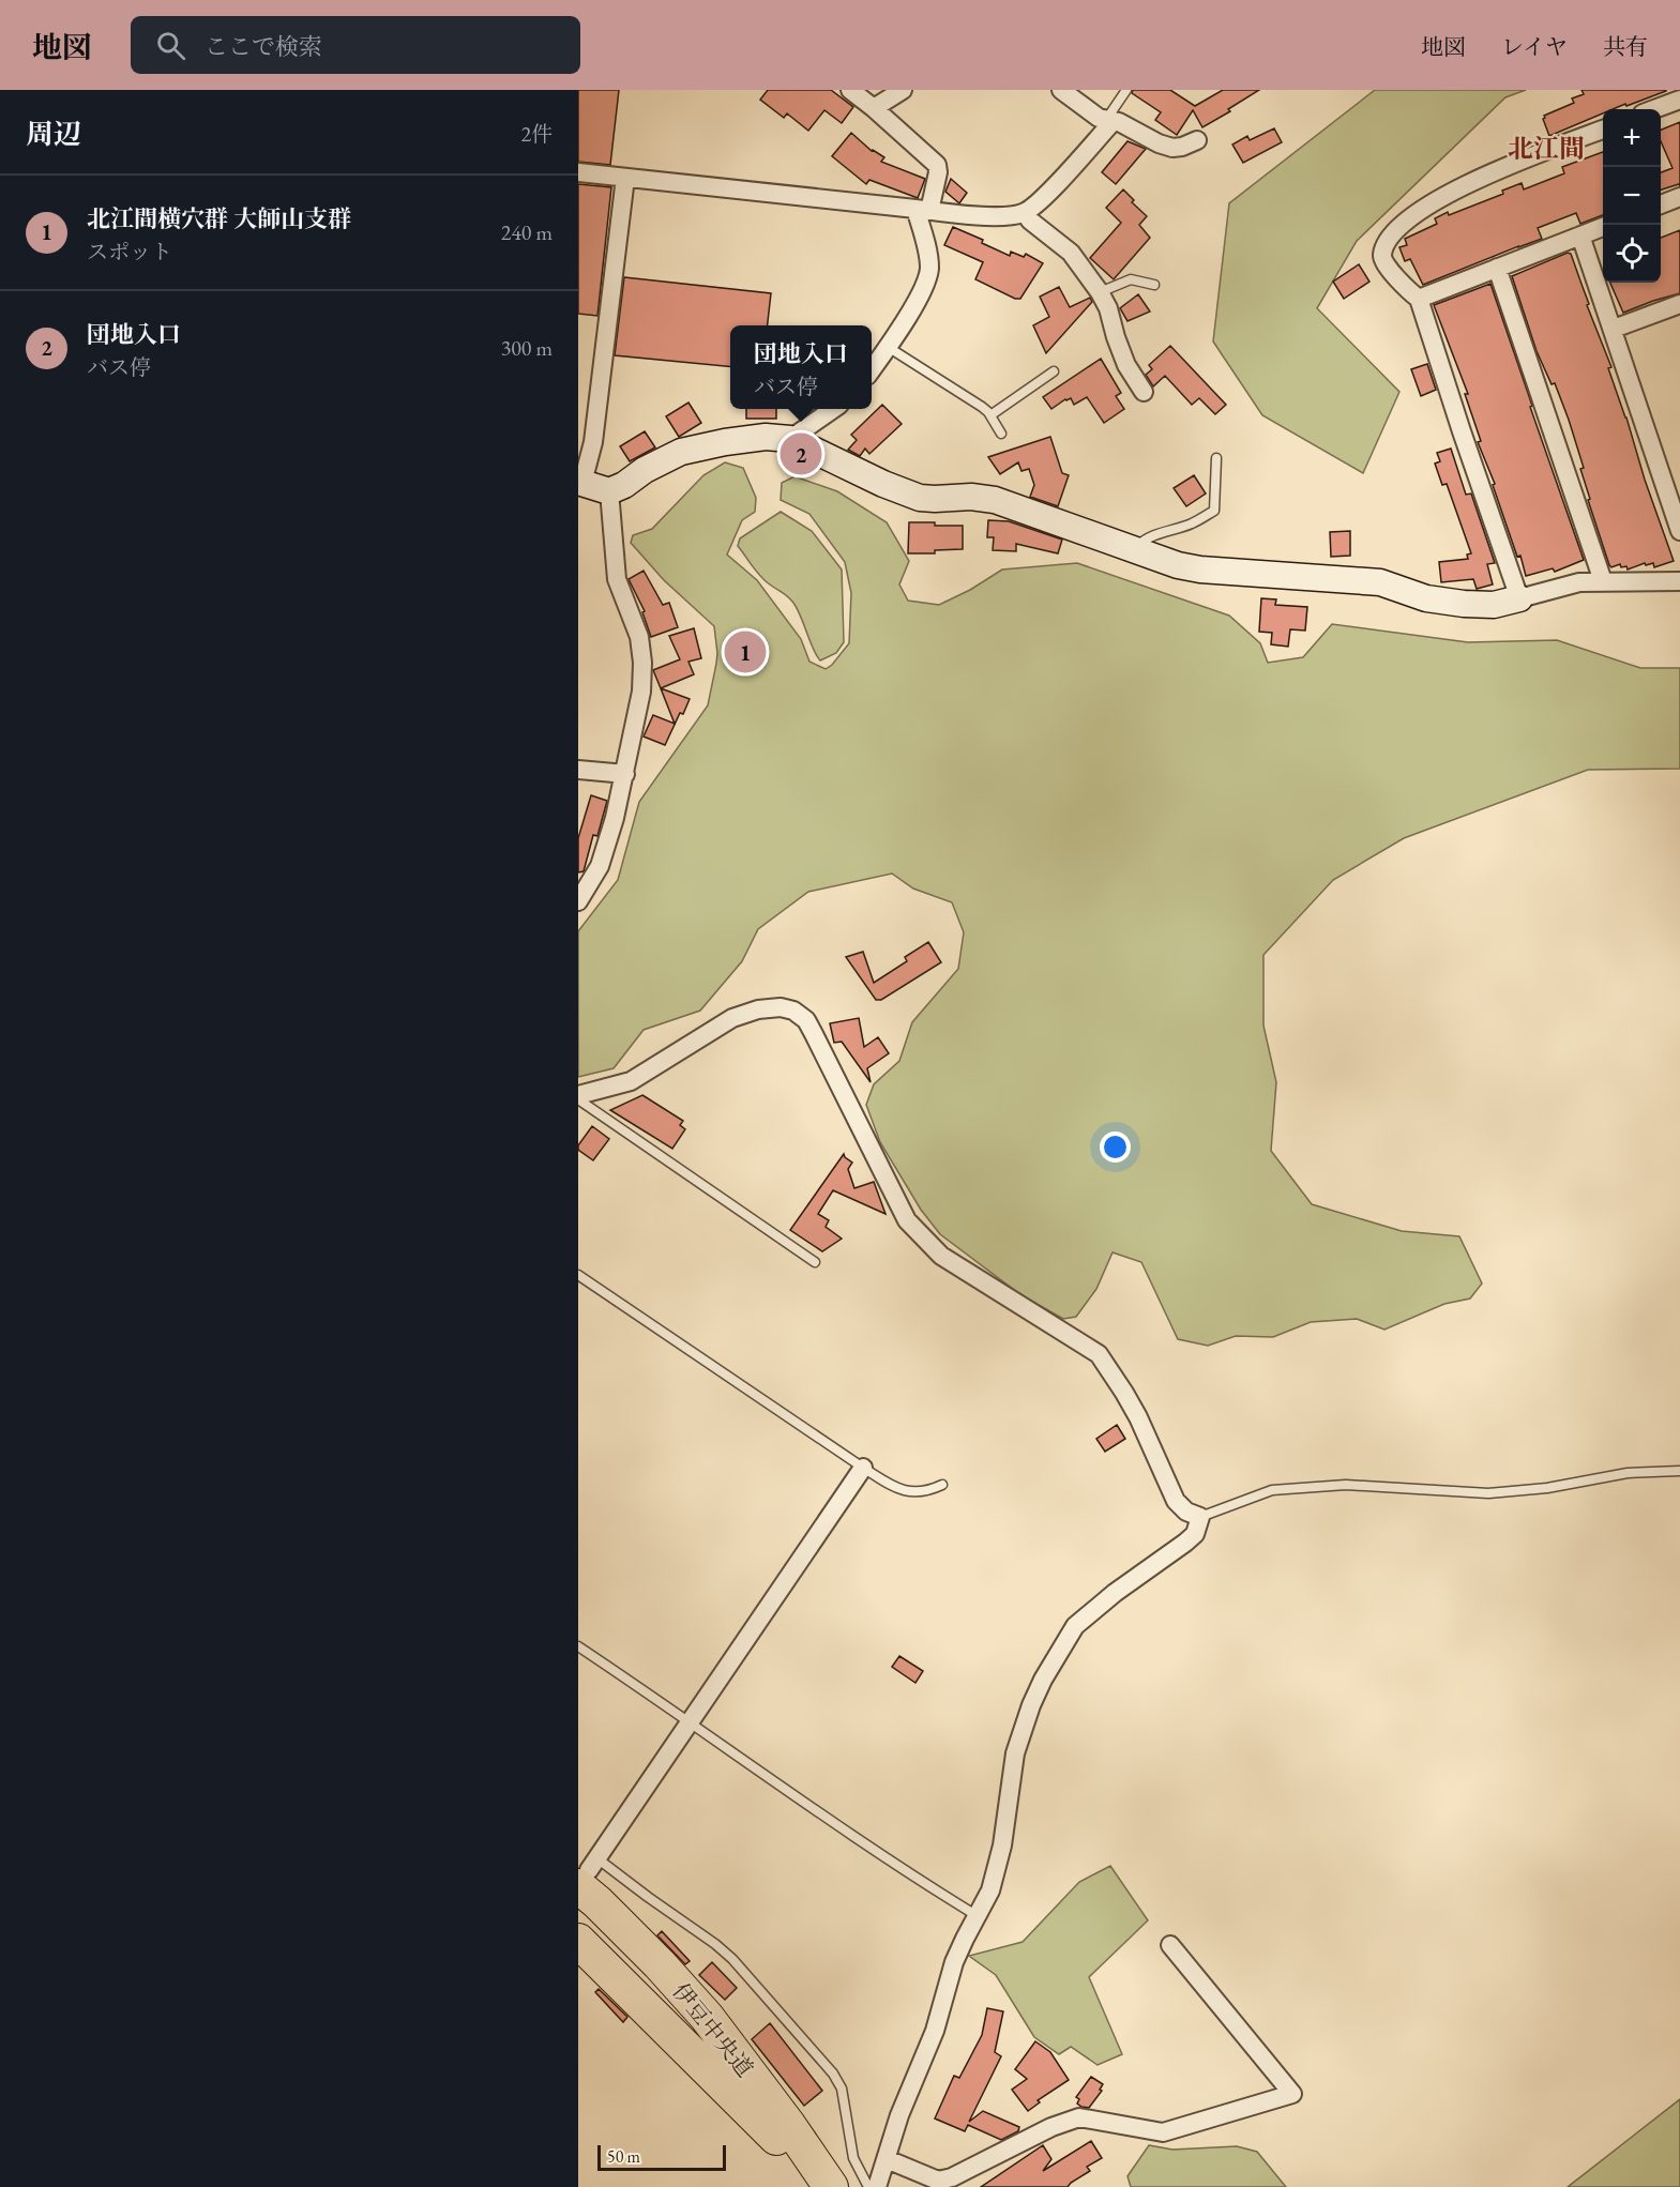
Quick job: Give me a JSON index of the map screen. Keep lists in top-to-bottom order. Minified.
{"streets":{"highway":["伊豆中央道"]},"districts":["北江間"],"scale_bar":"50 m","page":{"header":"地図","search":"ここで検索","nav":["地図","レイヤ","共有"],"heading":["周辺","2件"],"map_buttons":["+","−"],"list":[{"mark":"1","name":"北江間横穴群 大師山支群","note":"スポット","value":"240 m"},{"mark":"2","name":"団地入口","note":"バス停","value":"300 m"}],"popup":["団地入口","バス停"],"pins":["2","1"],"scale":"50 m"}}
